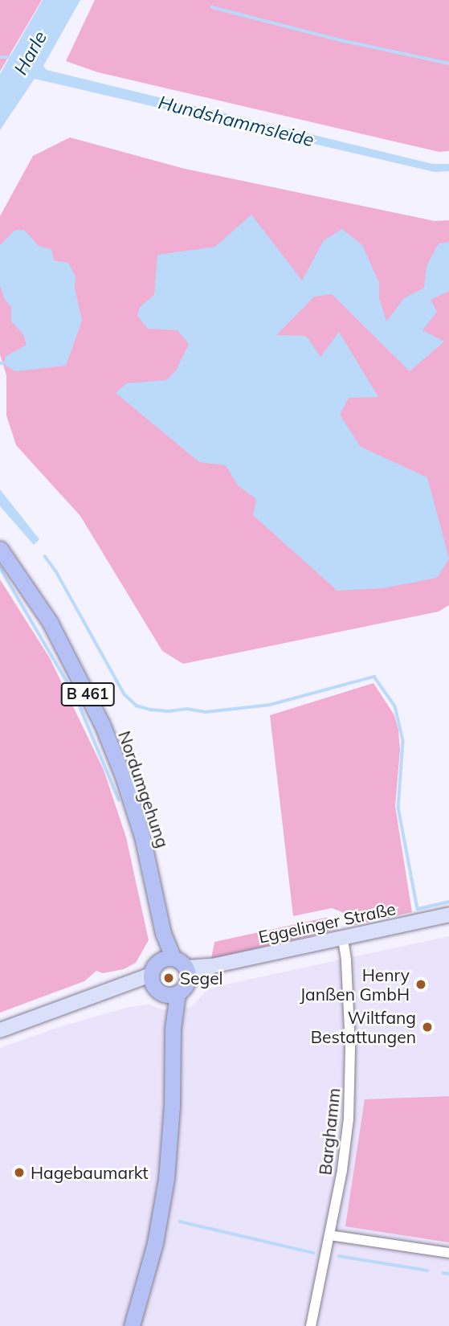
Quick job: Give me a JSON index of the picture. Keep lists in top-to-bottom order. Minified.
{"streets":{"main road":["B 461","Nordumgehung"],"street":["Eggelinger Straße","Barghamm"]},"crossings":[["Eggelinger Straße","Barghamm"]],"water":["Harle","Hundshammsleide"],"places":["Segel","Henry Janßen GmbH","Wiltfang Bestattungen","Hagebaumarkt"]}
